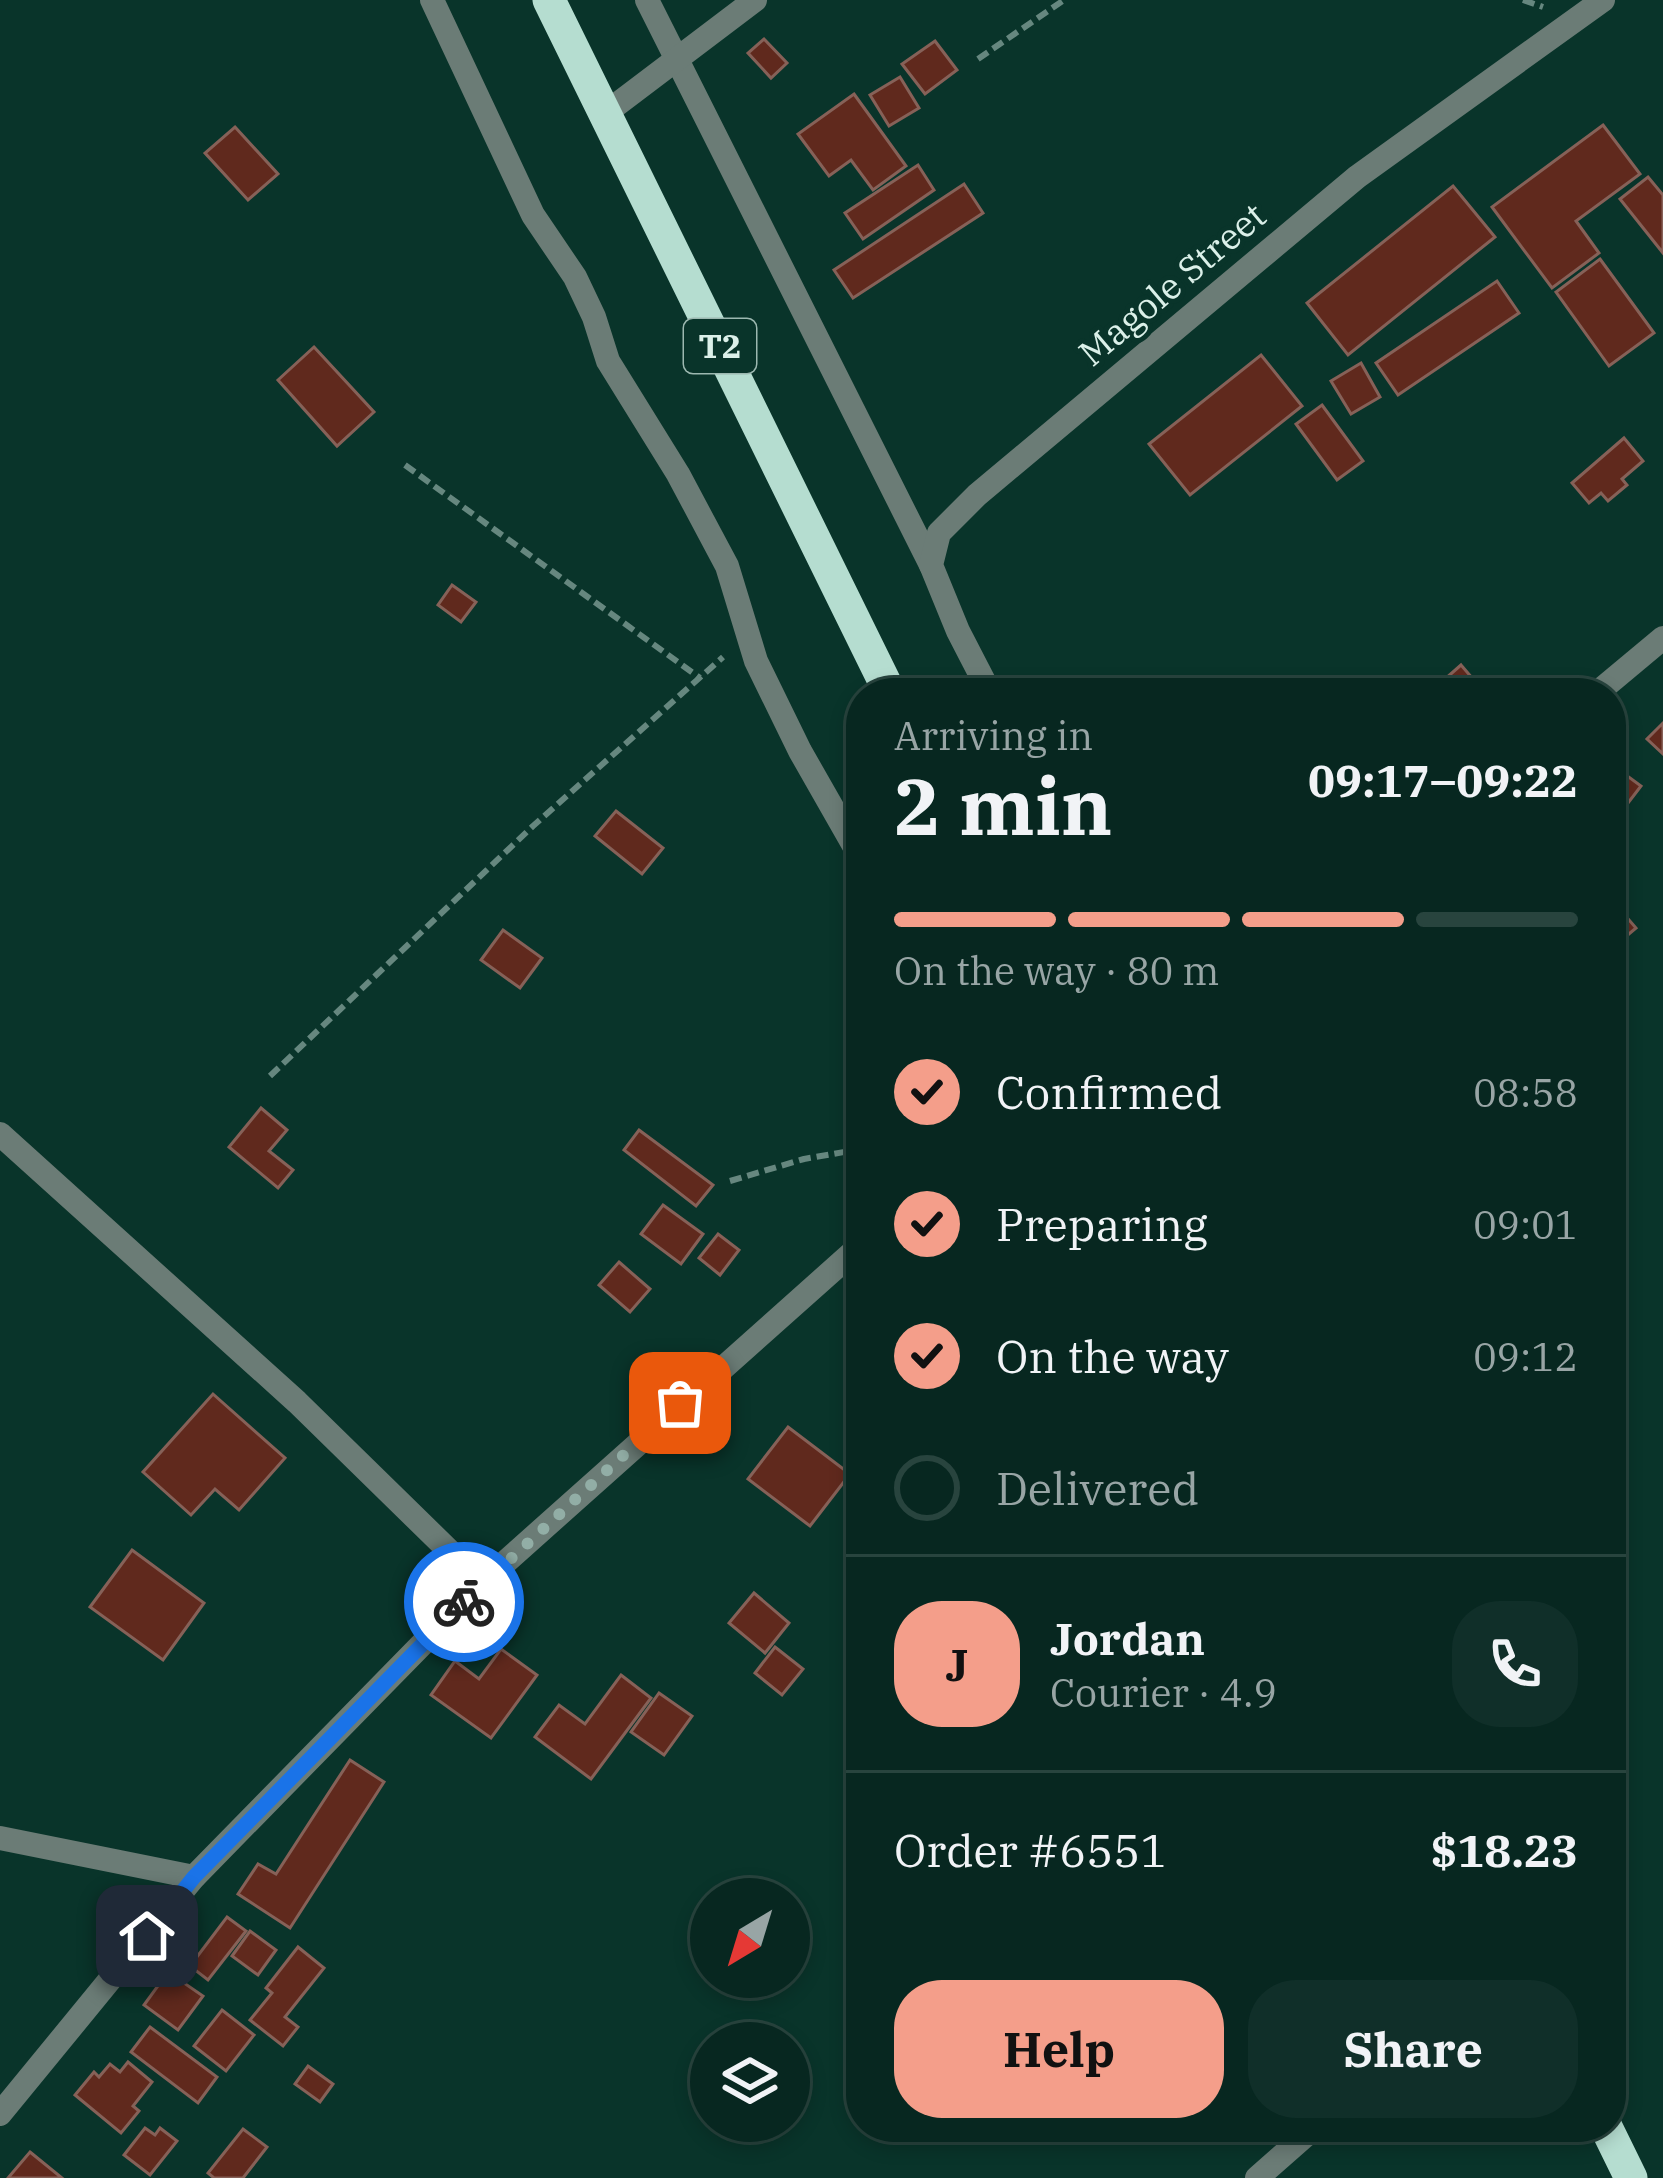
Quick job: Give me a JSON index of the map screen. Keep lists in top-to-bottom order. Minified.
{"streets":{"highway":["T2"],"street":["Magole Street"]},"north":"bottom left","page":{"heading":["2 min","Arriving in","09:17–09:22"],"panel":["Jordan","Courier · 4.9","Order #6551","$18.23"],"bar":"On the way · 80 m","list":[["Confirmed","08:58"],["Preparing","09:01"],["On the way","09:12"],"Delivered"],"round":"J","buttons":["Help","Share"]}}
